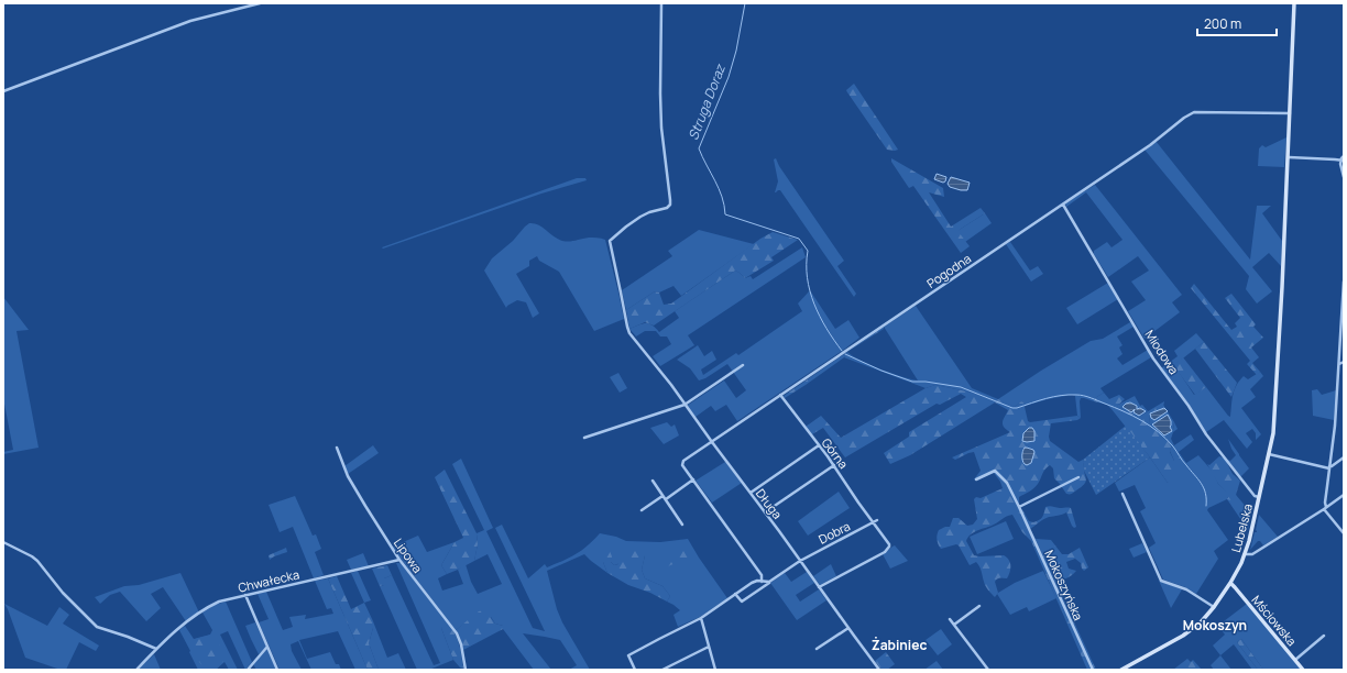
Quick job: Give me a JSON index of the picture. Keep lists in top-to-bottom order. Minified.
{"streets":{"main road":["Lubelska","Mściowska"],"street":["Pogodna","Miodowa","Górna","Długa","Dobra","Lipowa","Chwałecka","Mokoszyńska"]},"crossings":[["Pogodna","Miodowa"],["Pogodna","Górna"],["Pogodna","Długa"],["Pogodna","Lubelska"],["Miodowa","Lubelska"],["Górna","Długa"],["Górna","Dobra"],["Długa","Dobra"],["Lubelska","Mściowska"],["Lipowa","Chwałecka"]],"districts":["Mokoszyn","Żabiniec"],"water":["Struga Doraz"],"scale_bar":"200 m"}
